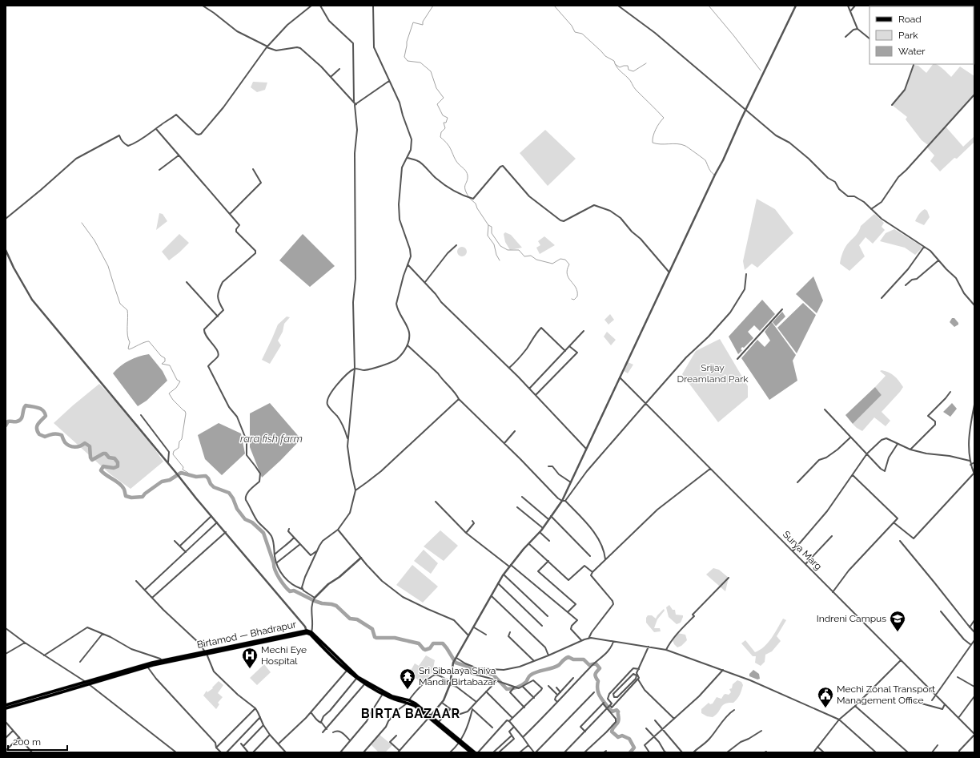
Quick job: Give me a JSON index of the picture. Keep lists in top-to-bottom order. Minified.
{"streets":{"main road":["Birtamod — Bhadrapur"],"street":["Surya Marg"]},"districts":["BIRTA BAZAAR"],"water":["rara fish farm"],"parks":["Srijay Dreamland Park"],"places":{"school or university":["Indreni Campus"],"hospital":["Mechi Eye Hospital"],"temple":["Sri Sibalaya Shiva Mandir Birtabazar"],"public building":["Mechi Zonal Transport Management Office"]},"legend":["Road","Park","Water"],"scale_bar":"200 m"}
